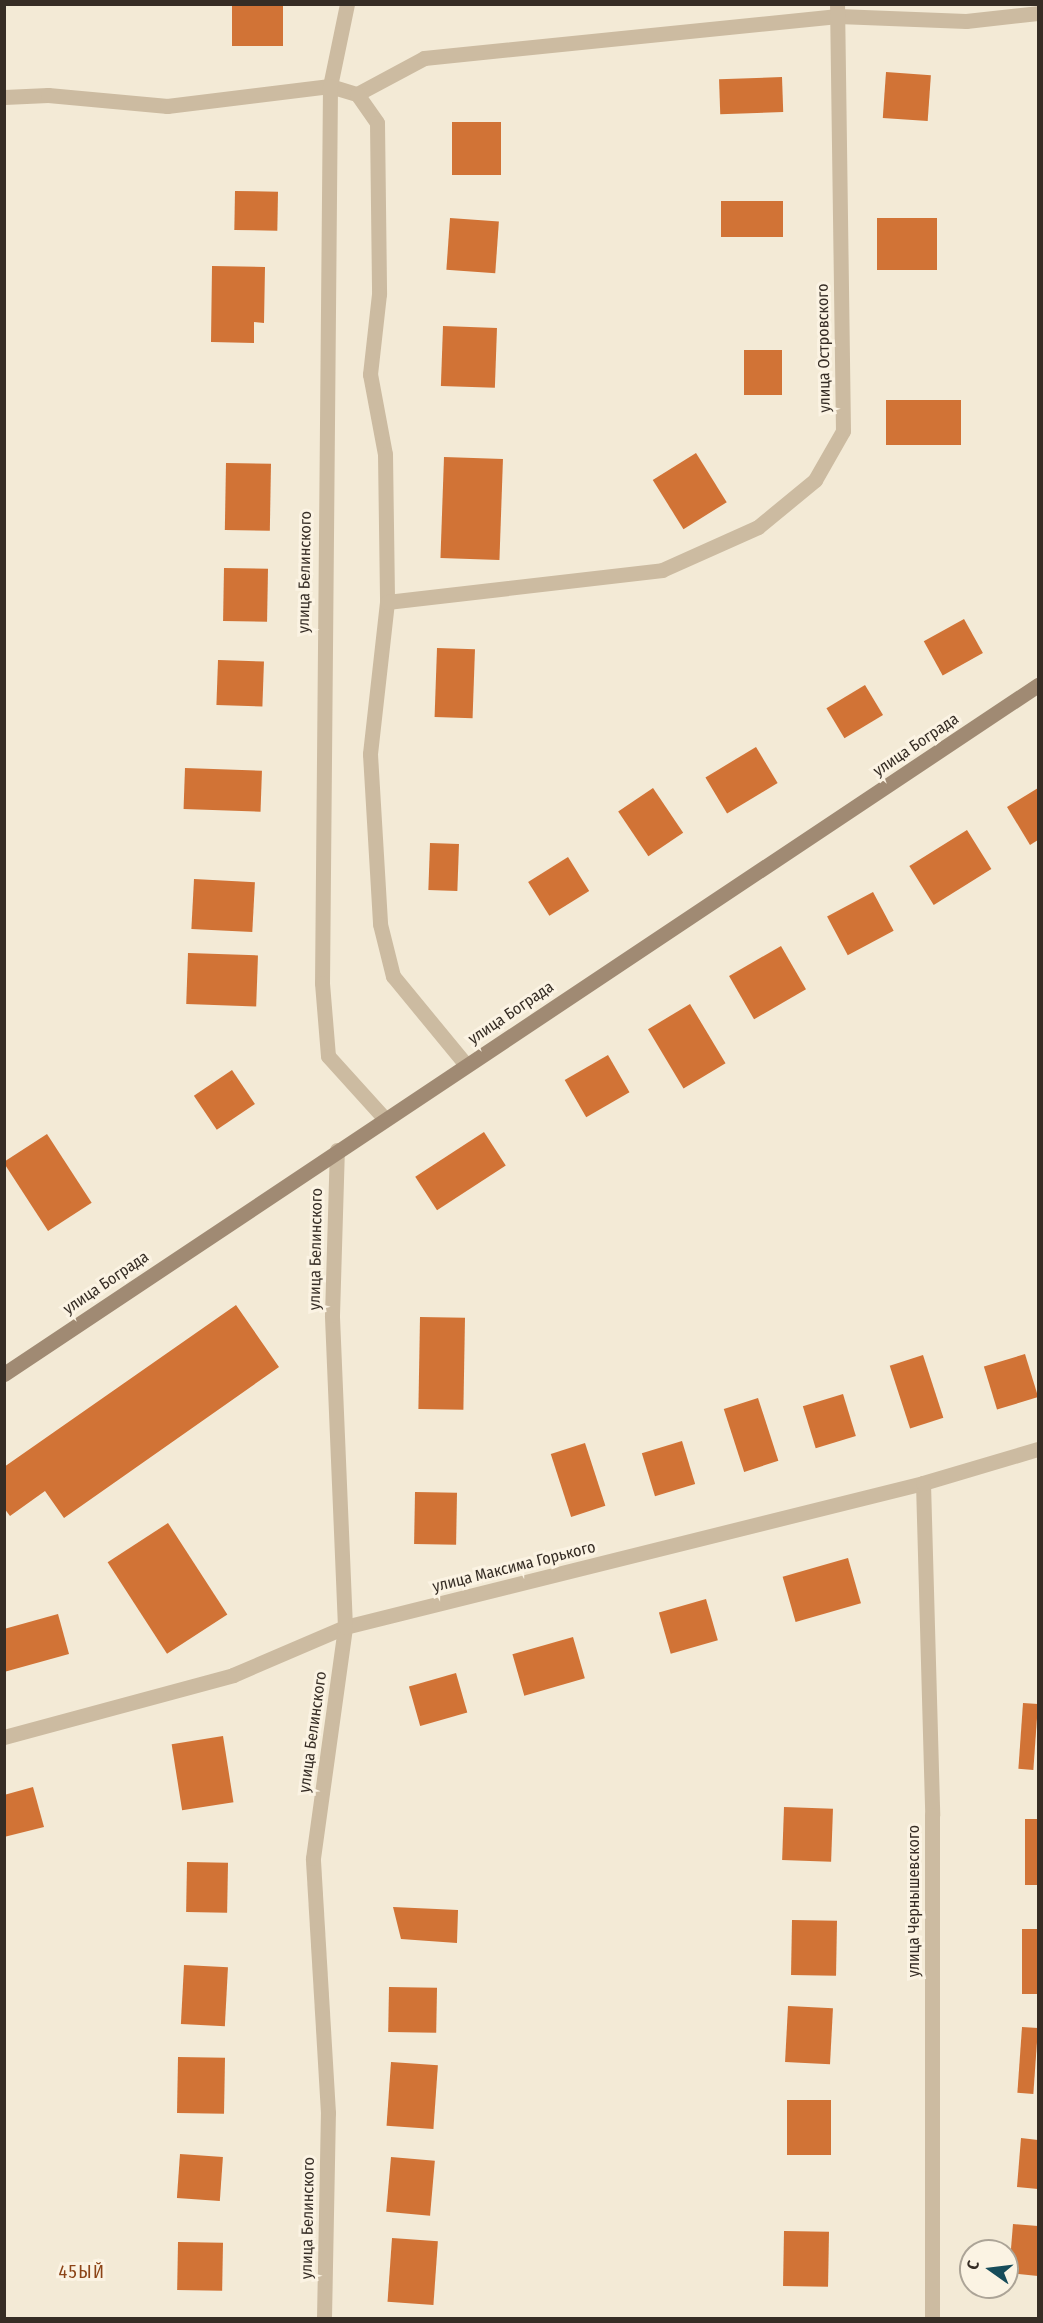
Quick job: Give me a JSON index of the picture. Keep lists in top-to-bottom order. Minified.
{"streets":{"main road":["улица Бограда"],"street":["улица Островского","улица Белинского","улица Максима Горького","улица Чернышевского"]},"crossings":[["улица Белинского","улица Бограда"],["улица Белинского","улица Максима Горького"],["улица Максима Горького","улица Чернышевского"]],"districts":["45ЫЙ"],"north":"left"}
